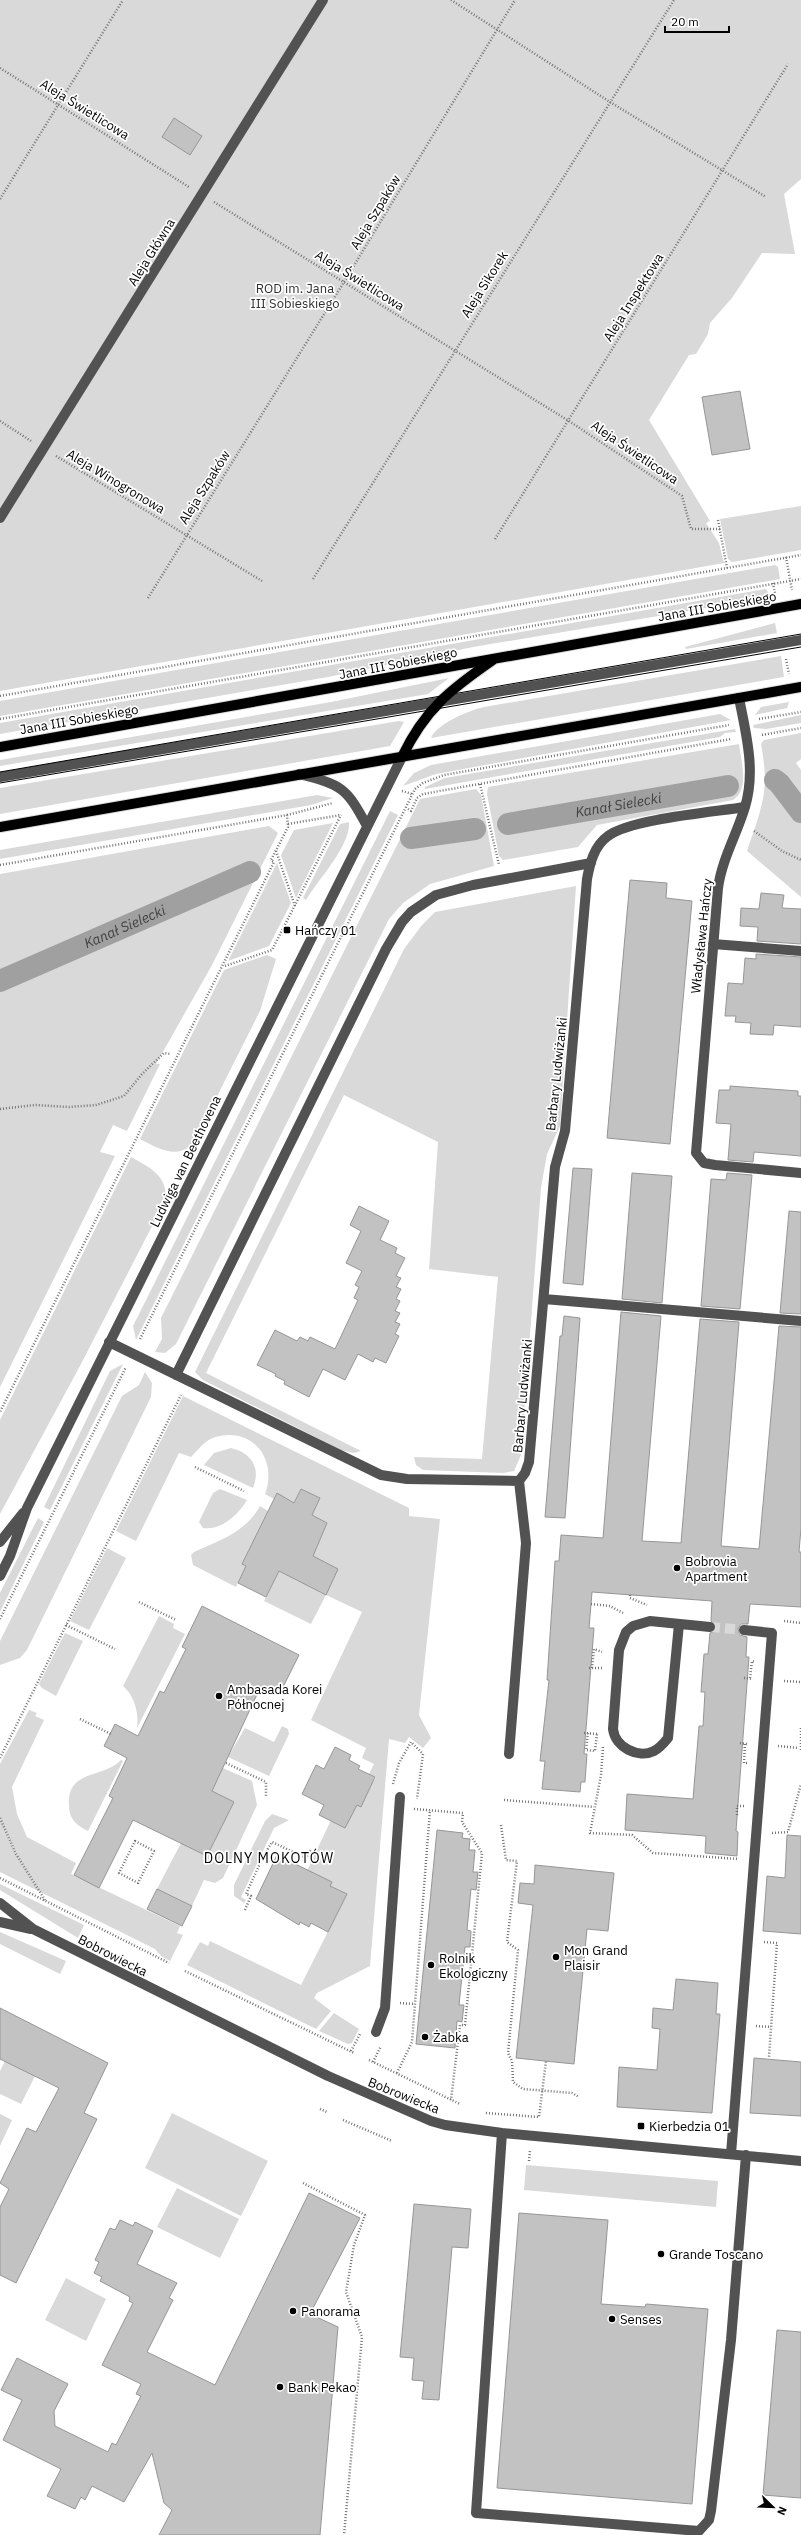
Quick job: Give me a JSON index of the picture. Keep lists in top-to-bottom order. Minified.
{"streets":{"main road":["Jana III Sobieskiego"],"street":["Aleja Główna","Władysława Hańczy","Barbary Ludwiżanki","Ludwiga van Beethovena","Bobrowiecka"],"path":["Aleja Świetlicowa","Aleja Szpaków","Aleja Sikorek","Aleja Inspektowa","Aleja Winogronowa"]},"crossings":[["Aleja Świetlicowa","Aleja Szpaków"],["Aleja Świetlicowa","Aleja Główna"],["Aleja Świetlicowa","Aleja Sikorek"],["Aleja Świetlicowa","Aleja Inspektowa"],["Aleja Szpaków","Aleja Winogronowa"],["Aleja Główna","Aleja Winogronowa"],["Władysława Hańczy","Barbary Ludwiżanki"]],"districts":["DOLNY MOKOTÓW"],"water":["Kanał Sielecki"],"parks":["ROD im. Jana III Sobieskiego"],"places":{"transit":["Hańczy 01","Kierbedzia 01"],"other":["Bobrovia Apartment","Ambasada Korei Północnej","Mon Grand Plaisir","Rolnik Ekologiczny","Żabka","Grande Toscano","Panorama","Senses","Bank Pekao"]},"scale_bar":"20 m","north":"bottom right"}
